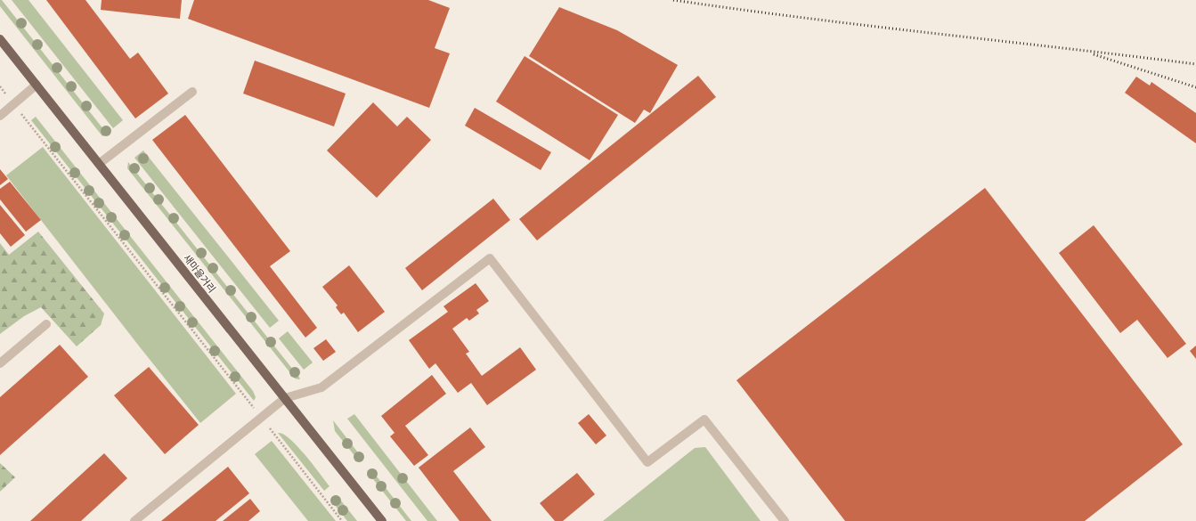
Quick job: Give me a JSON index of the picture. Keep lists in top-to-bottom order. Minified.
{"streets":{"main road":["새마을거리"]}}
